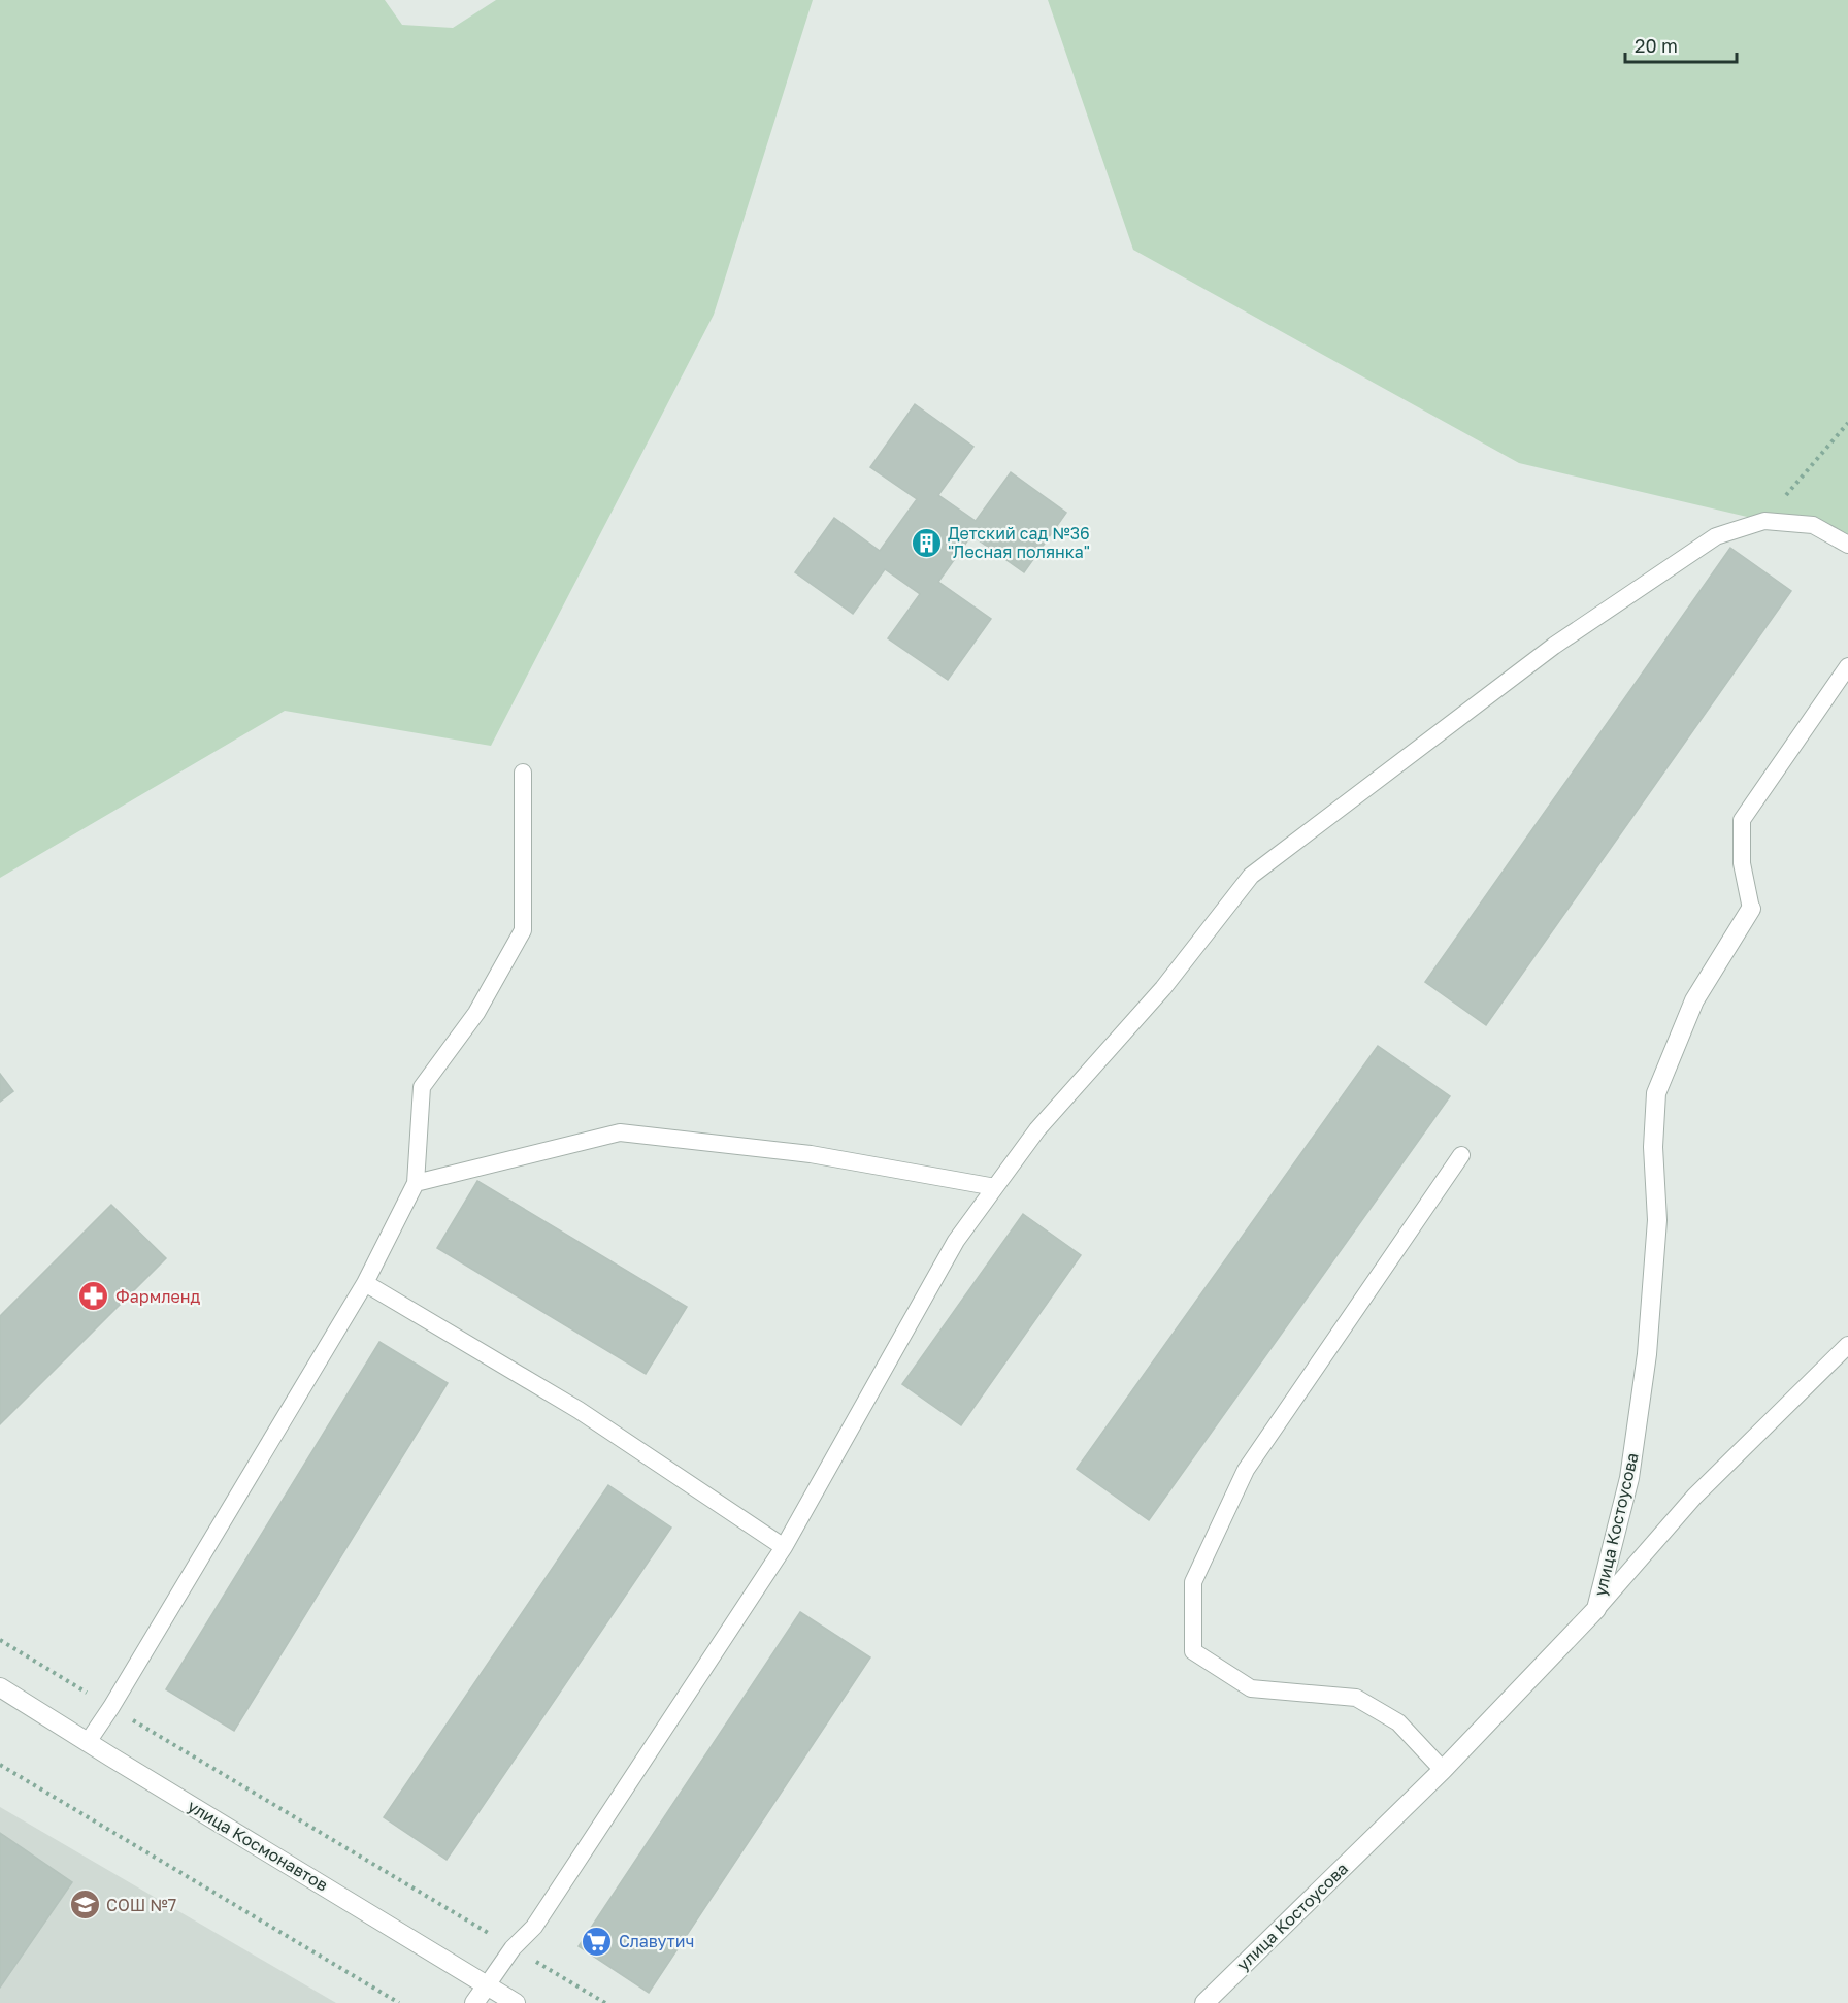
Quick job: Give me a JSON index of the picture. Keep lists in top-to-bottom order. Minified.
{"streets":{"street":["улица Костоусова","улица Космонавтов"]},"places":{"building":["Детский сад №36 \"Лесная полянка\""],"pharmacy":["Фармленд"],"school or university":["СОШ №7"],"supermarket":["Славутич"]},"scale_bar":"20 m"}
